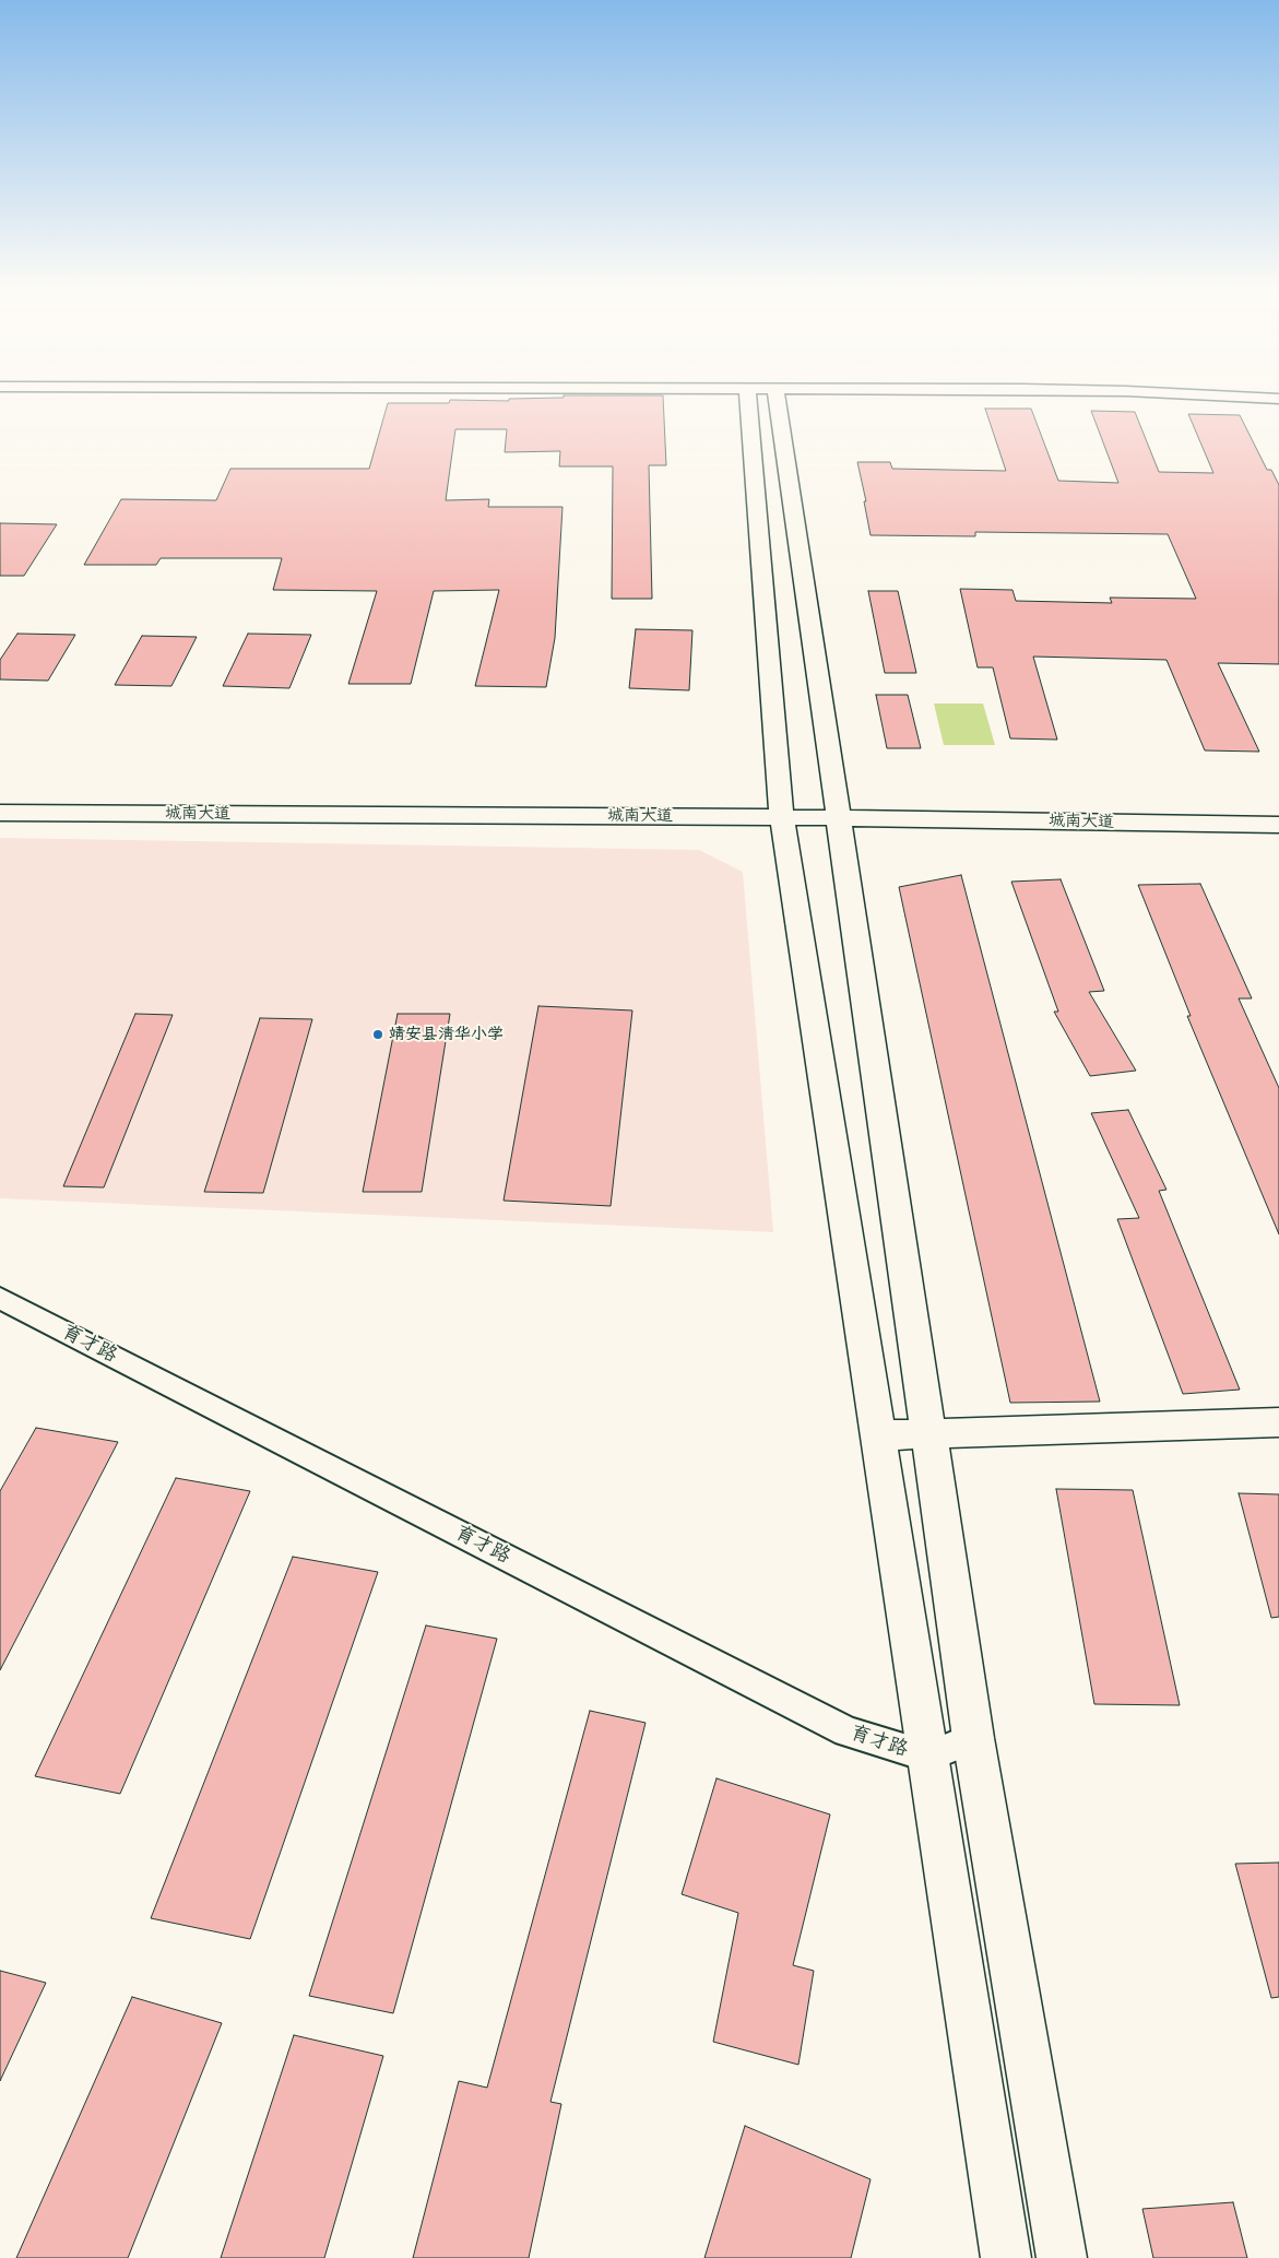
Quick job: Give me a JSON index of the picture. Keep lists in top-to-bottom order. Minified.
{"streets":{"main road":["城南大道"],"street":["育才路"]},"places":["靖安县清华小学"]}
